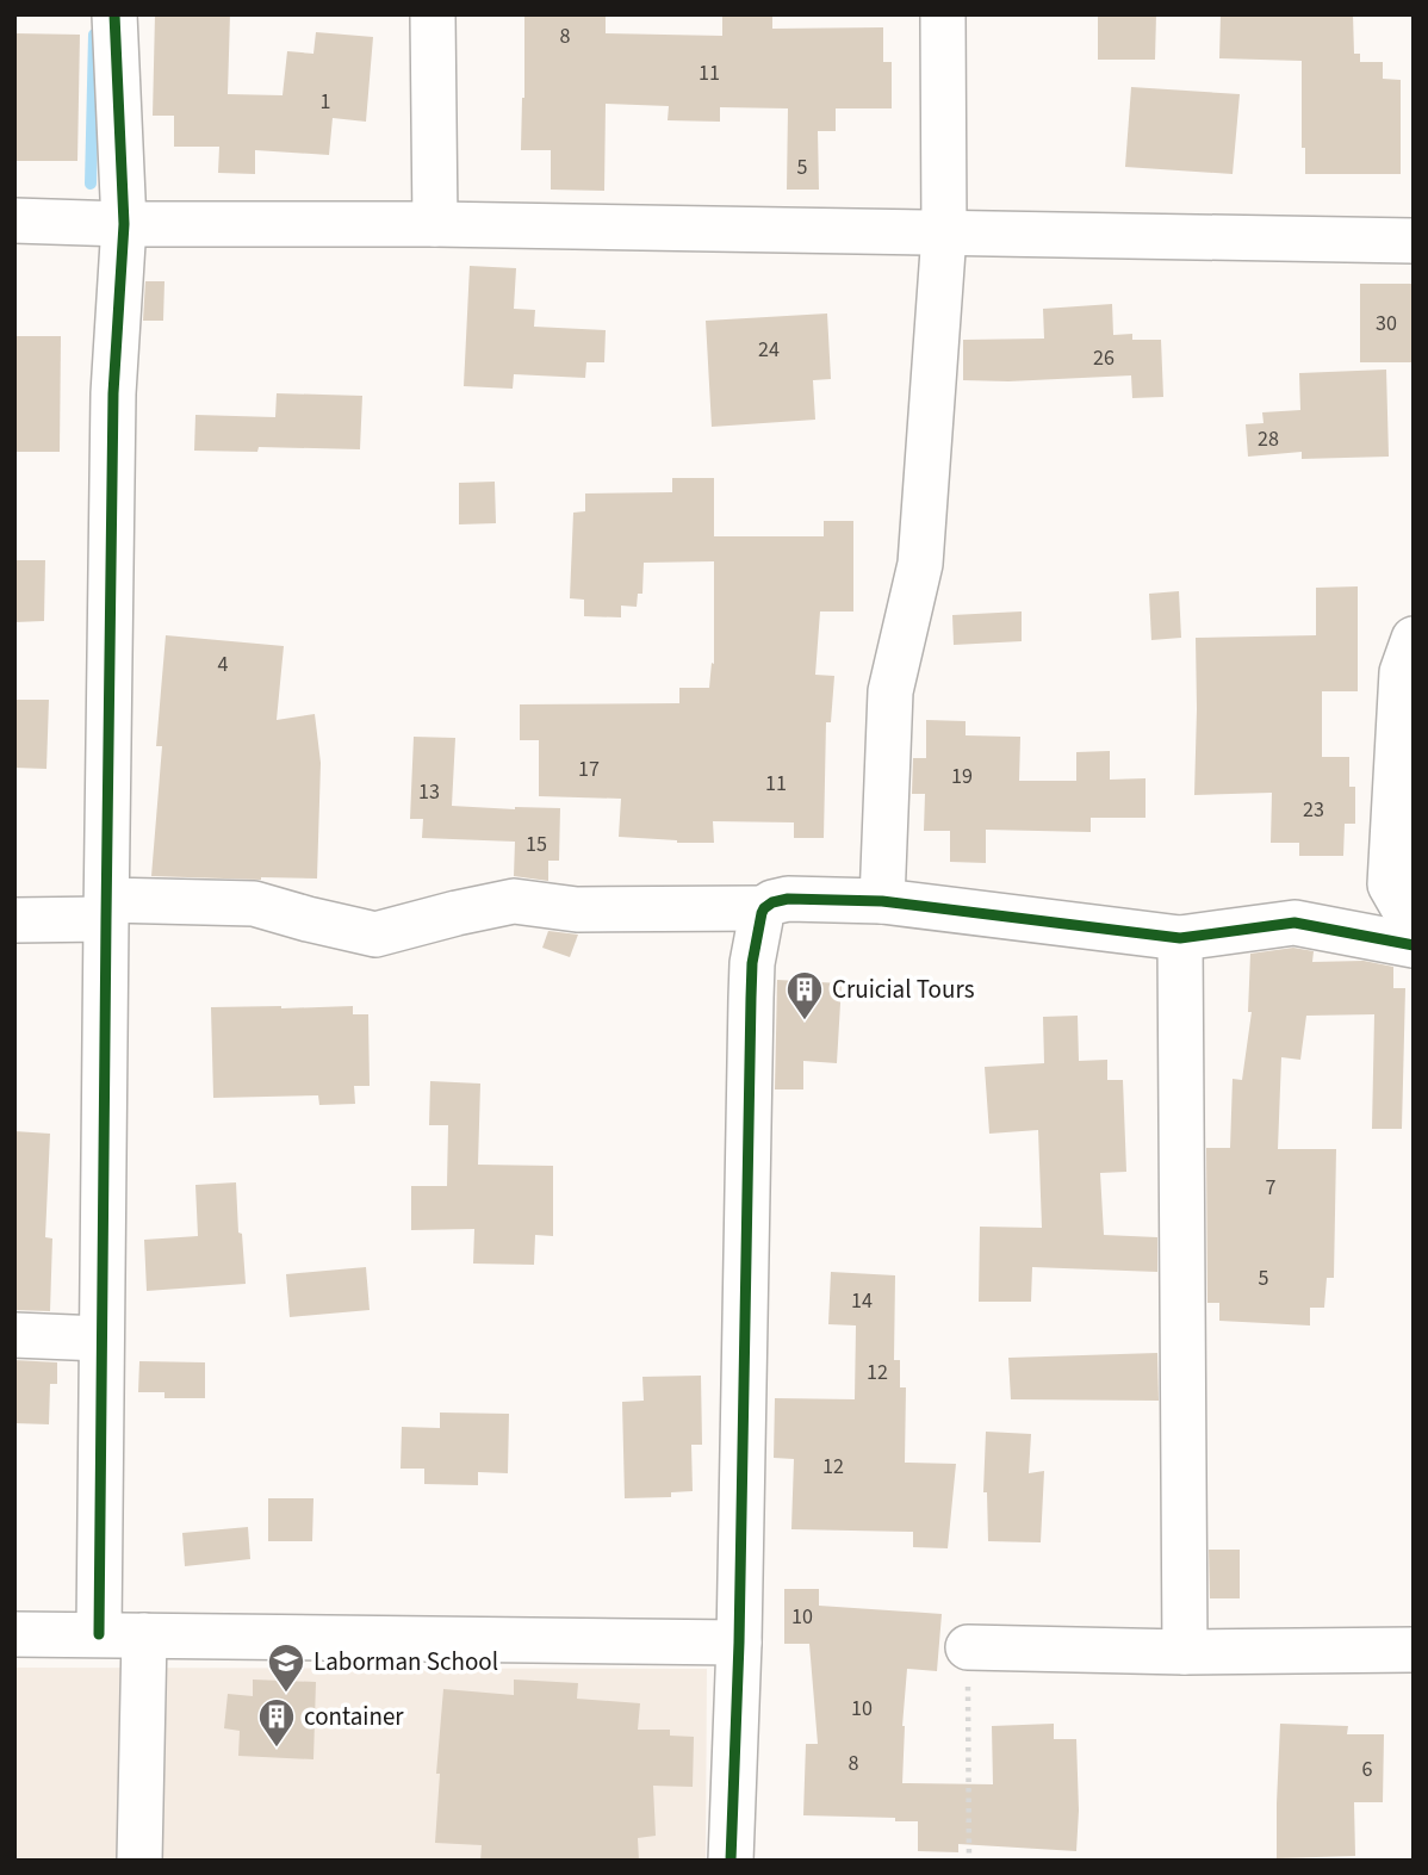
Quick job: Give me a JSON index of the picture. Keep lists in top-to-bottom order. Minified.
{"places":{"building":["Cruicial Tours","container"],"school or university":["Laborman School"]},"house_numbers":["8","11","1","5","30","24","26","28","4","17","19","11","13","23","15","7","5","14","12","12","10","10","8","6"]}
